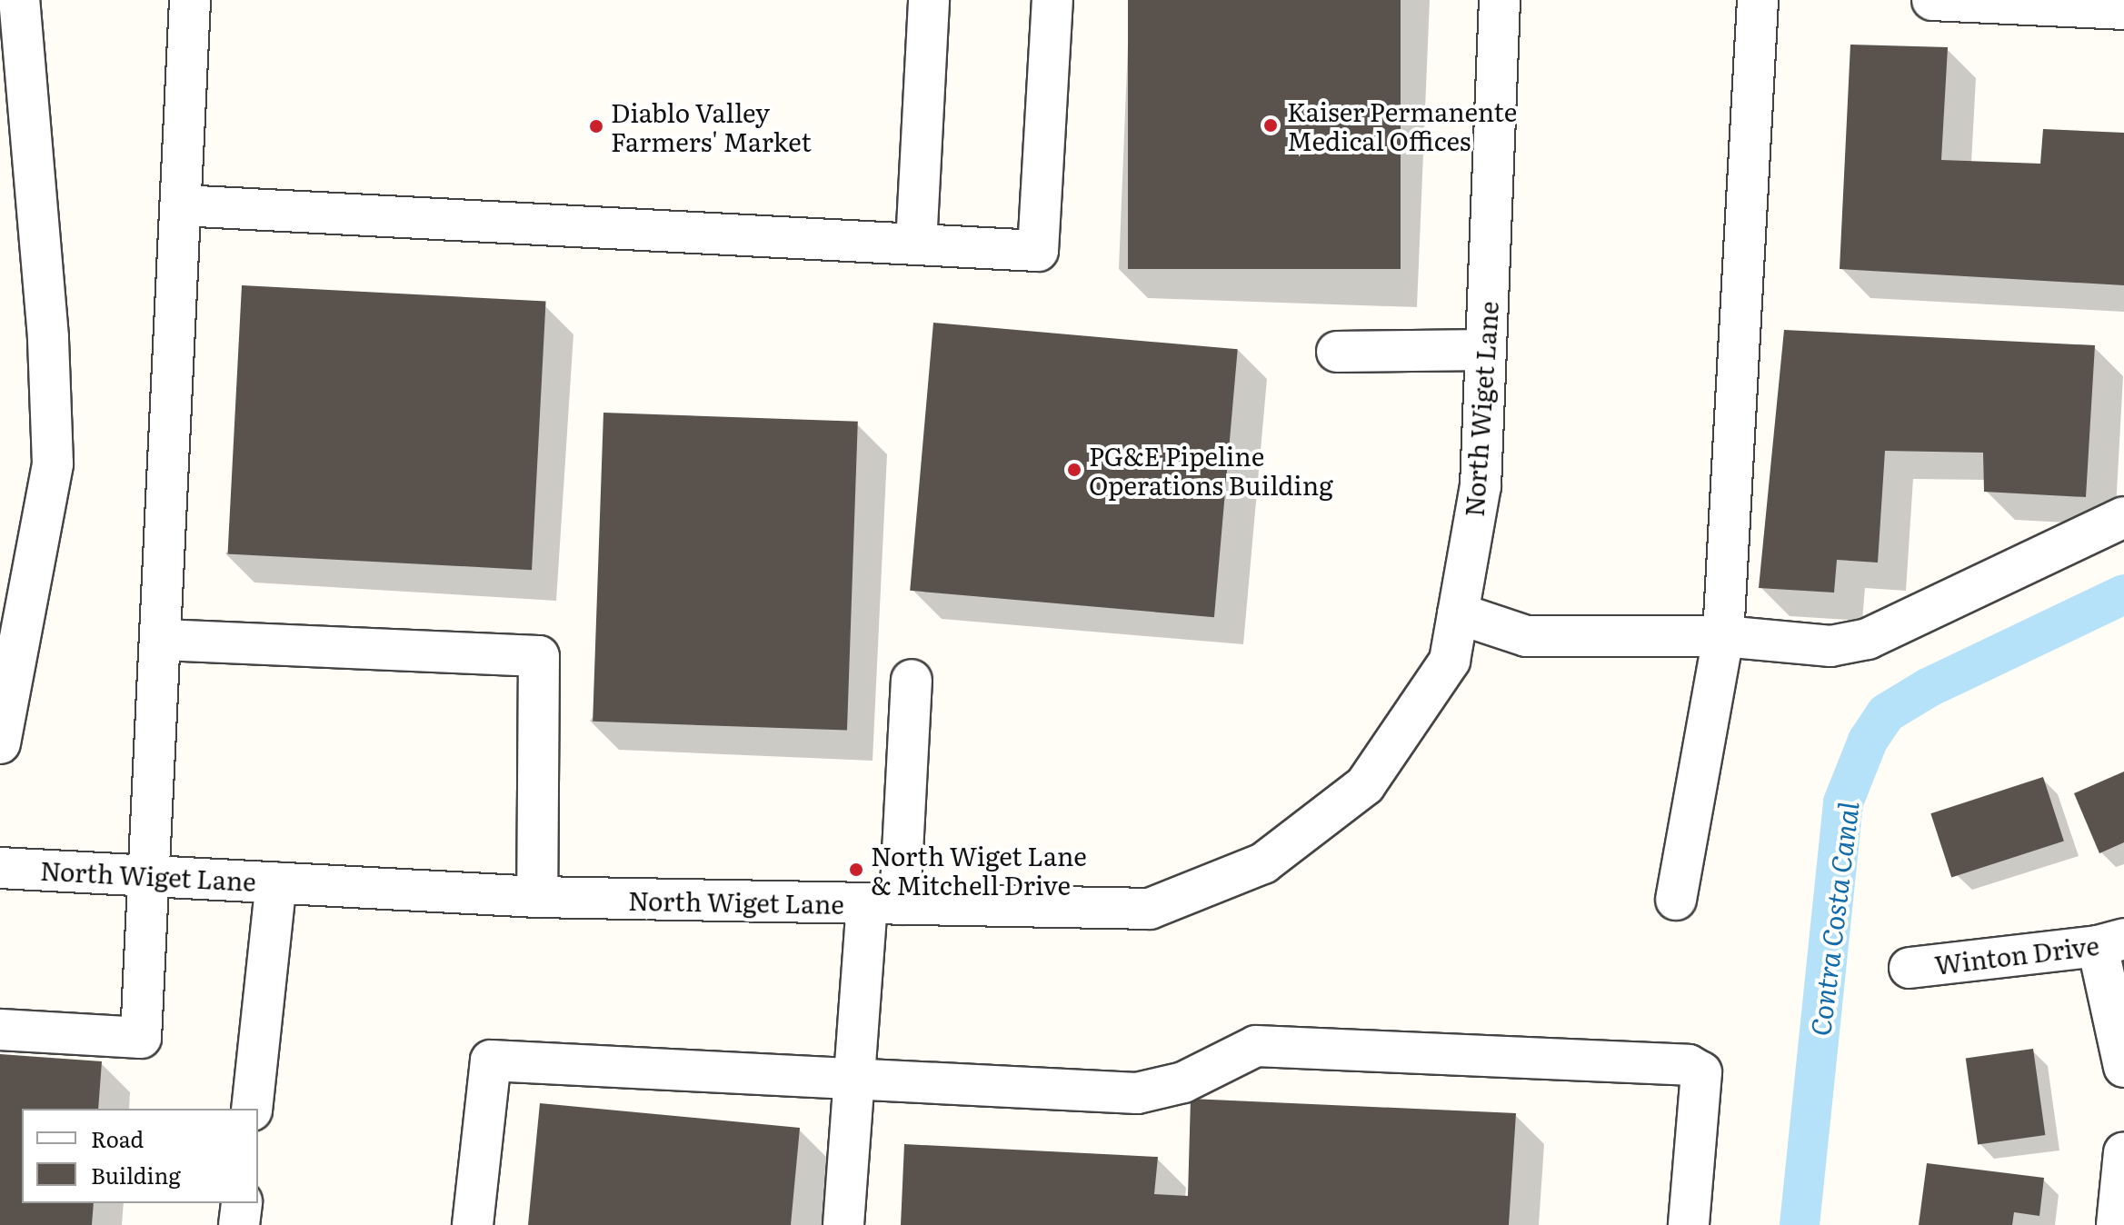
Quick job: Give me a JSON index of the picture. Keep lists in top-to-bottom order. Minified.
{"streets":{"street":["North Wiget Lane","Winton Drive"]},"water":["Contra Costa Canal"],"places":["Kaiser Permanente Medical Offices","Diablo Valley Farmers' Market","PG&E Pipeline Operations Building","North Wiget Lane & Mitchell Drive"],"legend":["Road","Building"]}
